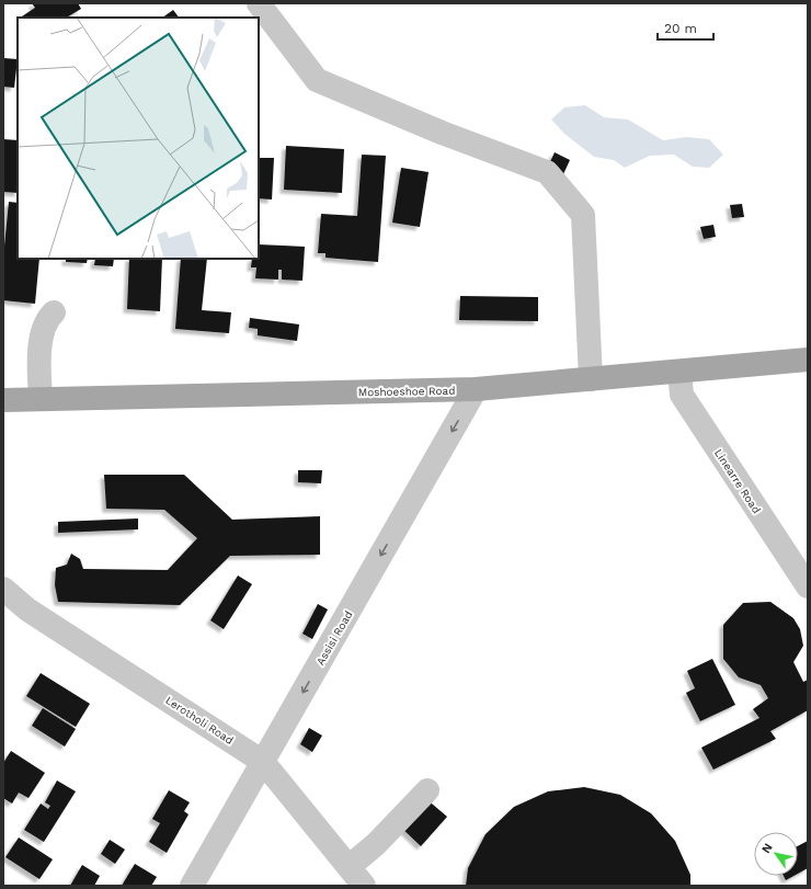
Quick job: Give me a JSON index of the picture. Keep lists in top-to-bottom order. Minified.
{"streets":{"main road":["Moshoeshoe Road"],"street":["Linearre Road","Assisi Road","Lerotholi Road"]},"crossings":[["Moshoeshoe Road","Linearre Road"],["Moshoeshoe Road","Assisi Road"],["Assisi Road","Lerotholi Road"]],"one_way":["Assisi Road"],"scale_bar":"20 m","north":"top left"}
